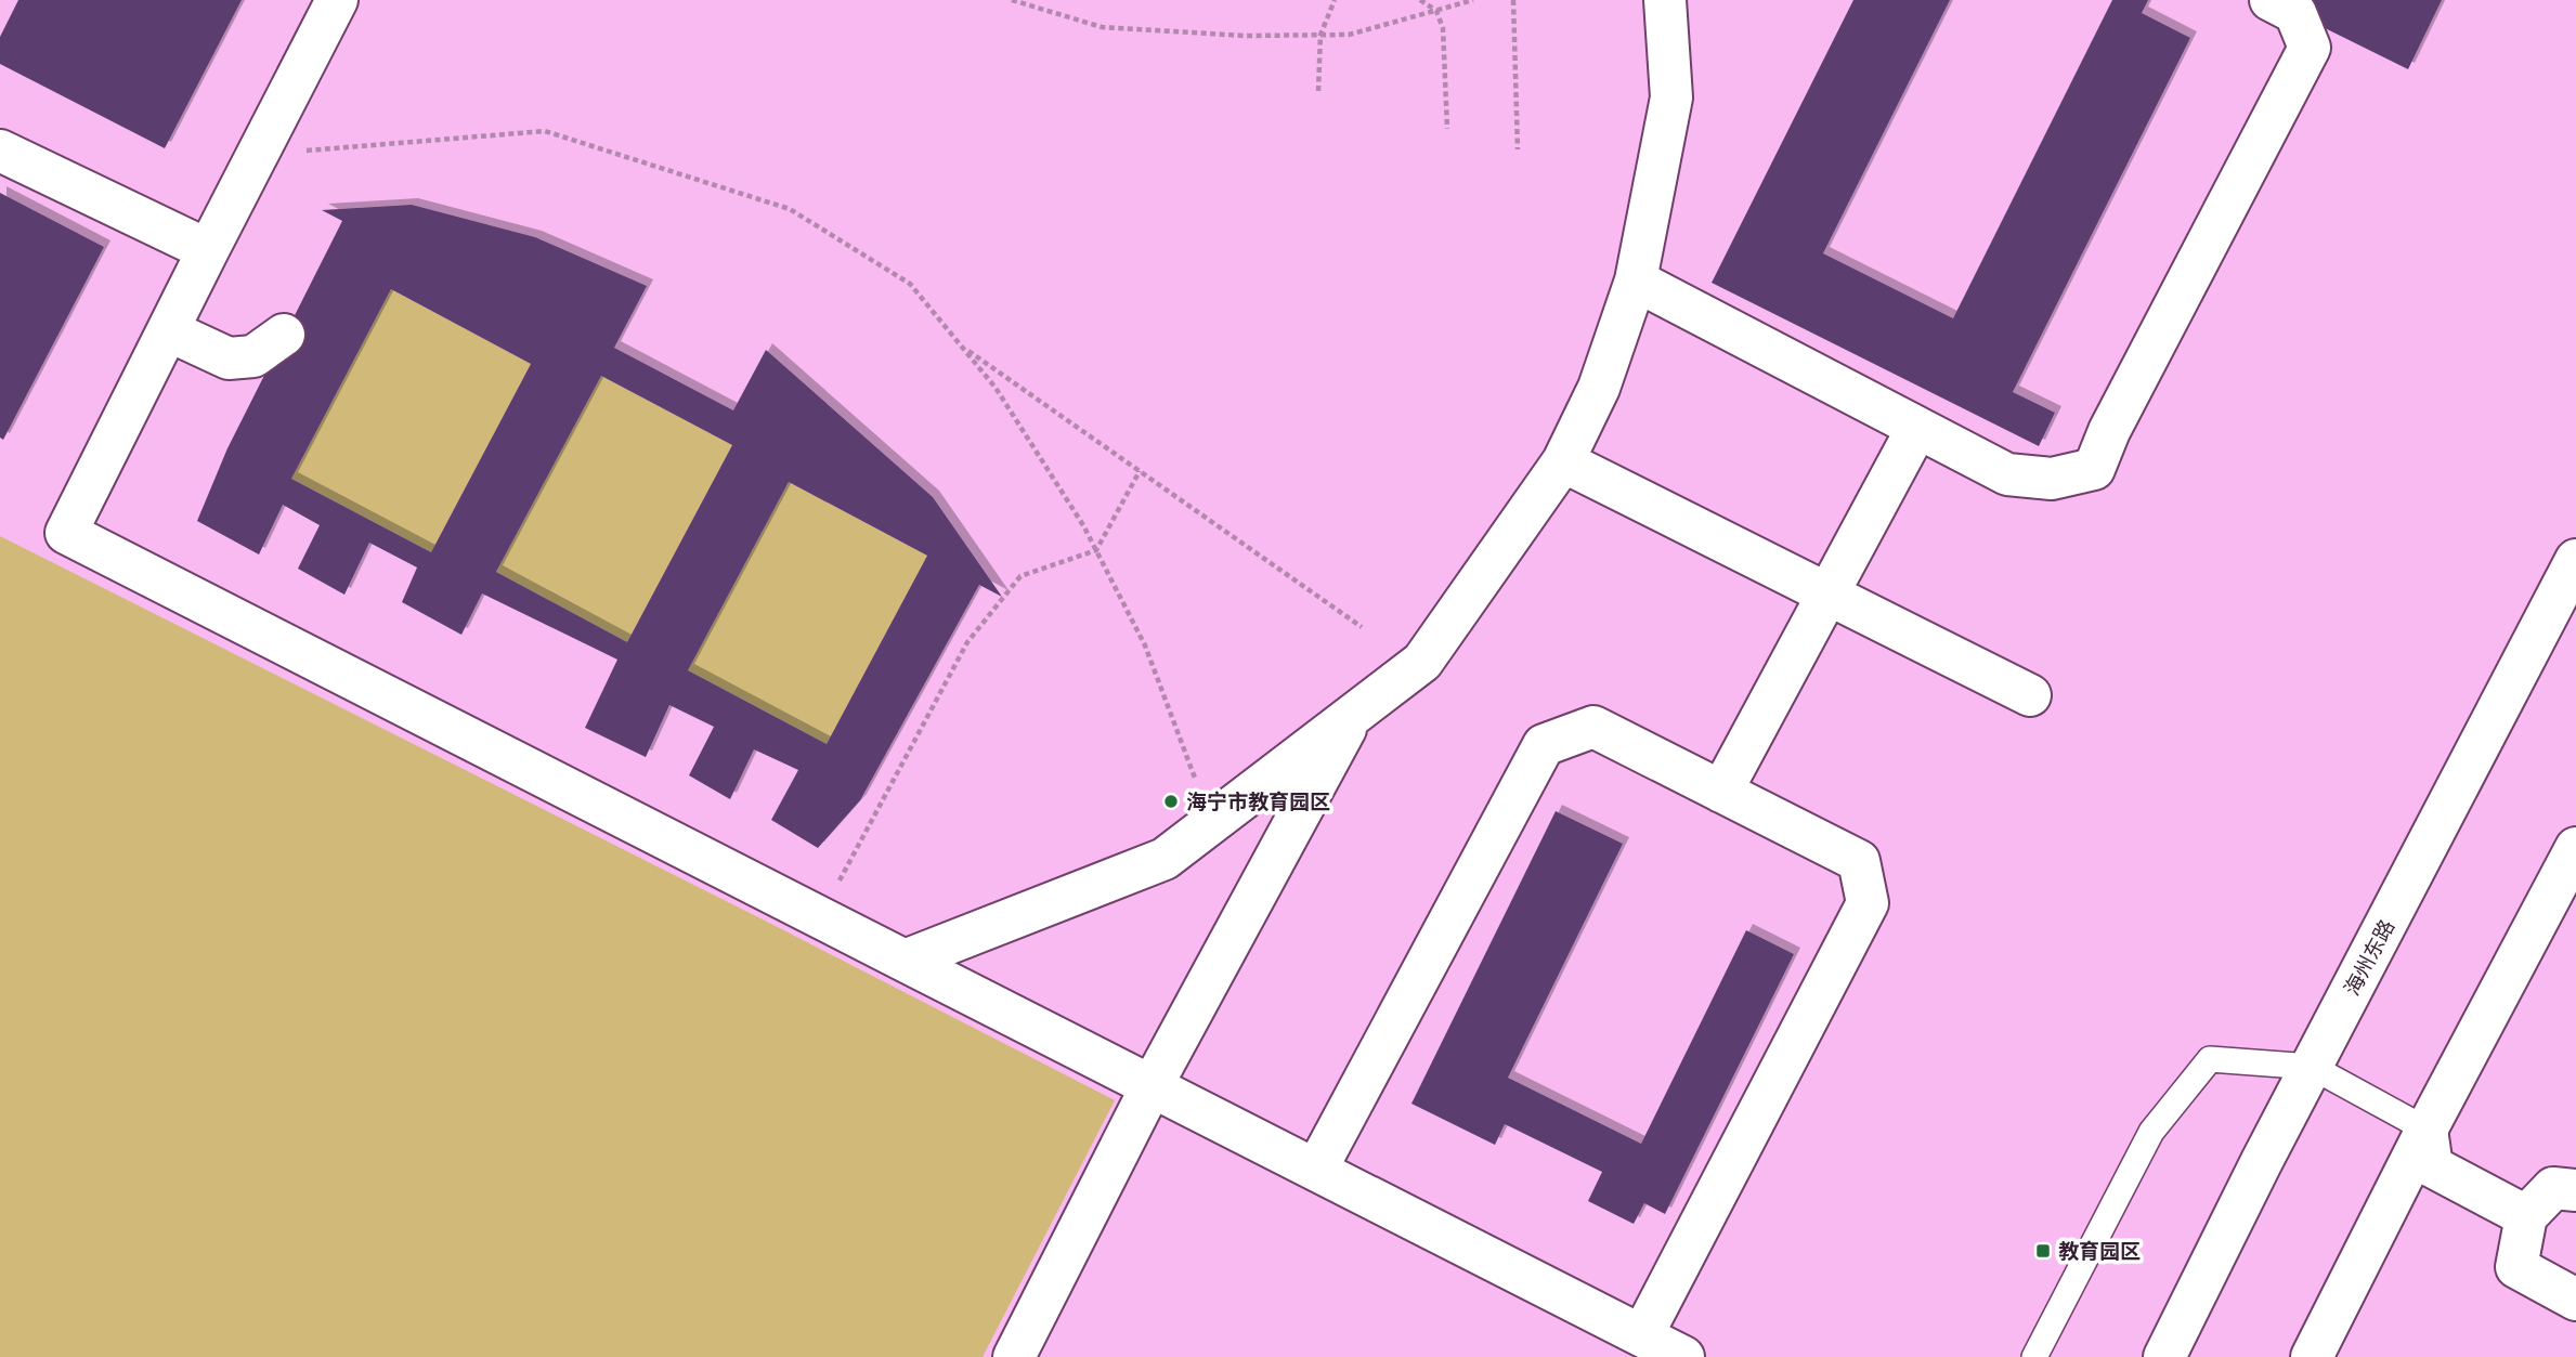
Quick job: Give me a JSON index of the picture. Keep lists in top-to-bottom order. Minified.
{"streets":{"street":["海州东路"]},"places":{"other":["海宁市教育园区"],"transit":["教育园区"]}}
